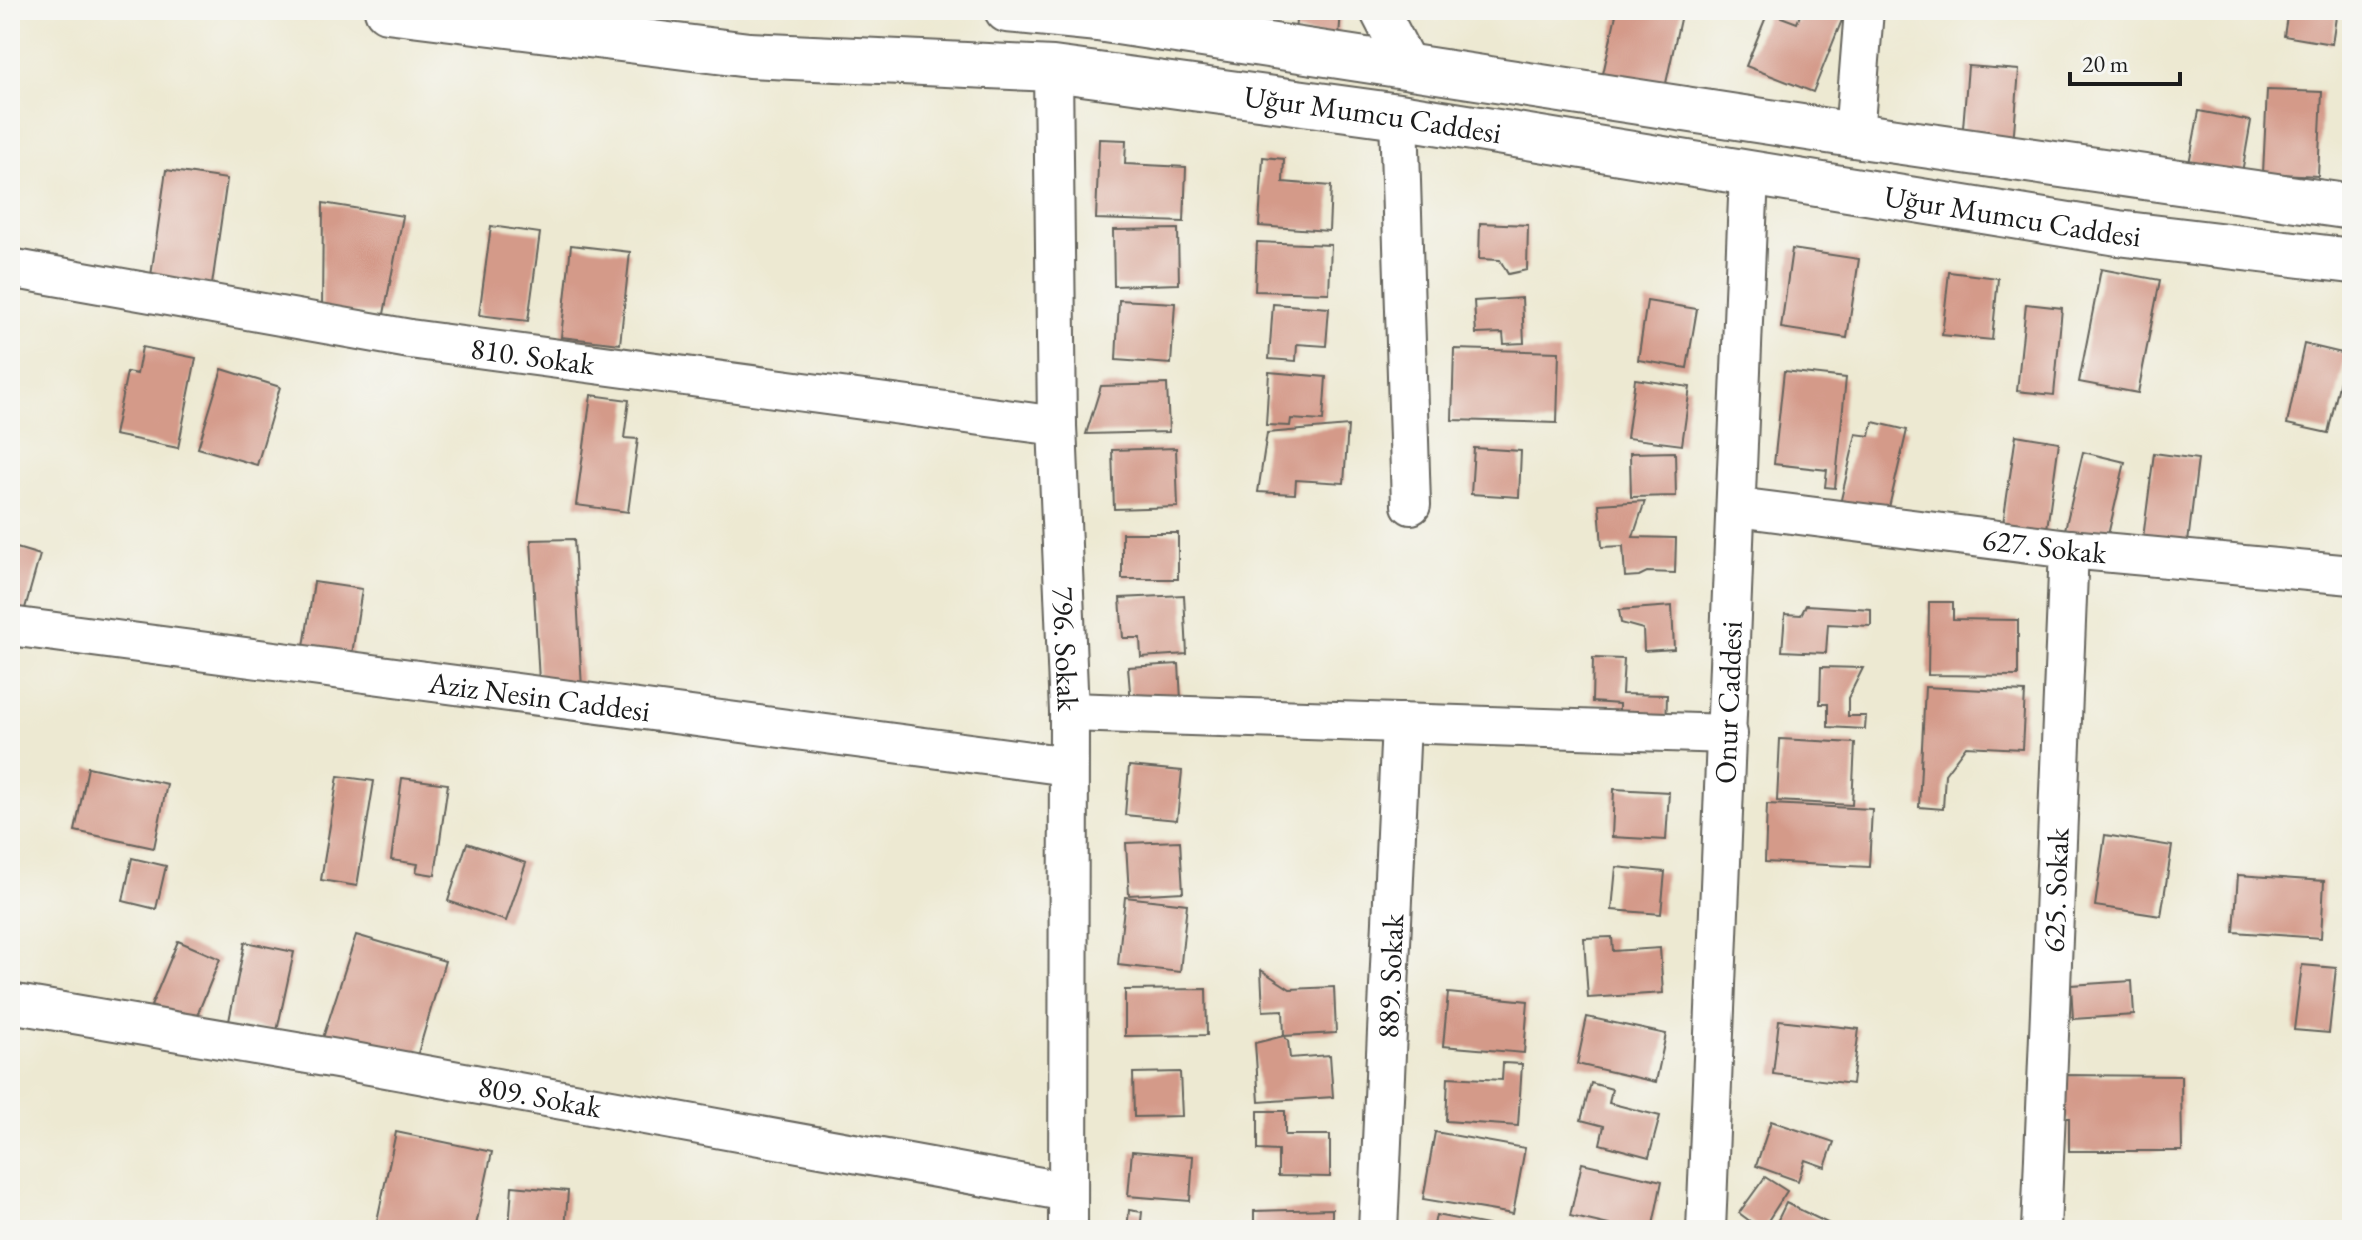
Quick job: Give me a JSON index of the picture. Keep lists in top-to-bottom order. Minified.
{"streets":{"street":["Uğur Mumcu Caddesi","810. Sokak","627. Sokak","796. Sokak","Aziz Nesin Caddesi","Onur Caddesi","625. Sokak","889. Sokak","809. Sokak"]},"crossings":[["Uğur Mumcu Caddesi","796. Sokak"],["Uğur Mumcu Caddesi","Onur Caddesi"],["810. Sokak","796. Sokak"],["627. Sokak","Onur Caddesi"],["627. Sokak","625. Sokak"],["796. Sokak","Aziz Nesin Caddesi"],["796. Sokak","809. Sokak"]],"scale_bar":"20 m"}
